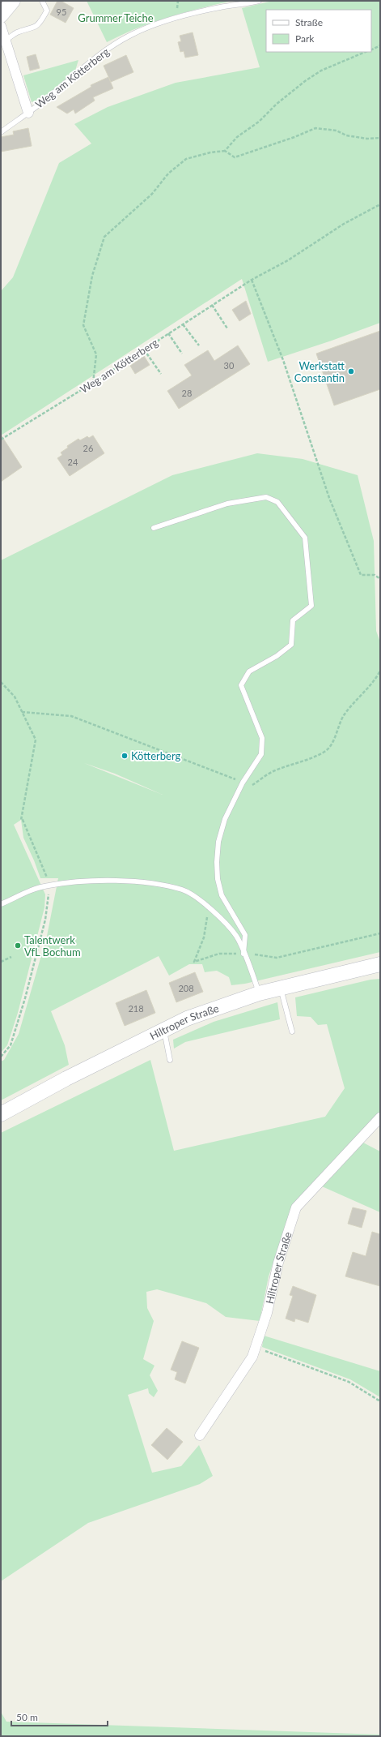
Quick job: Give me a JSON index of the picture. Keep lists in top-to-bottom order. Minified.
{"streets":{"street":["Hiltroper Straße"],"lane":["Weg am Kötterberg"]},"parks":["Grummer Teiche"],"places":["Werkstatt Constantin","Kötterberg","Talentwerk VfL Bochum"],"house_numbers":["95","30","28","26","24","208","218"],"legend":["Straße","Park"],"scale_bar":"50 m"}
